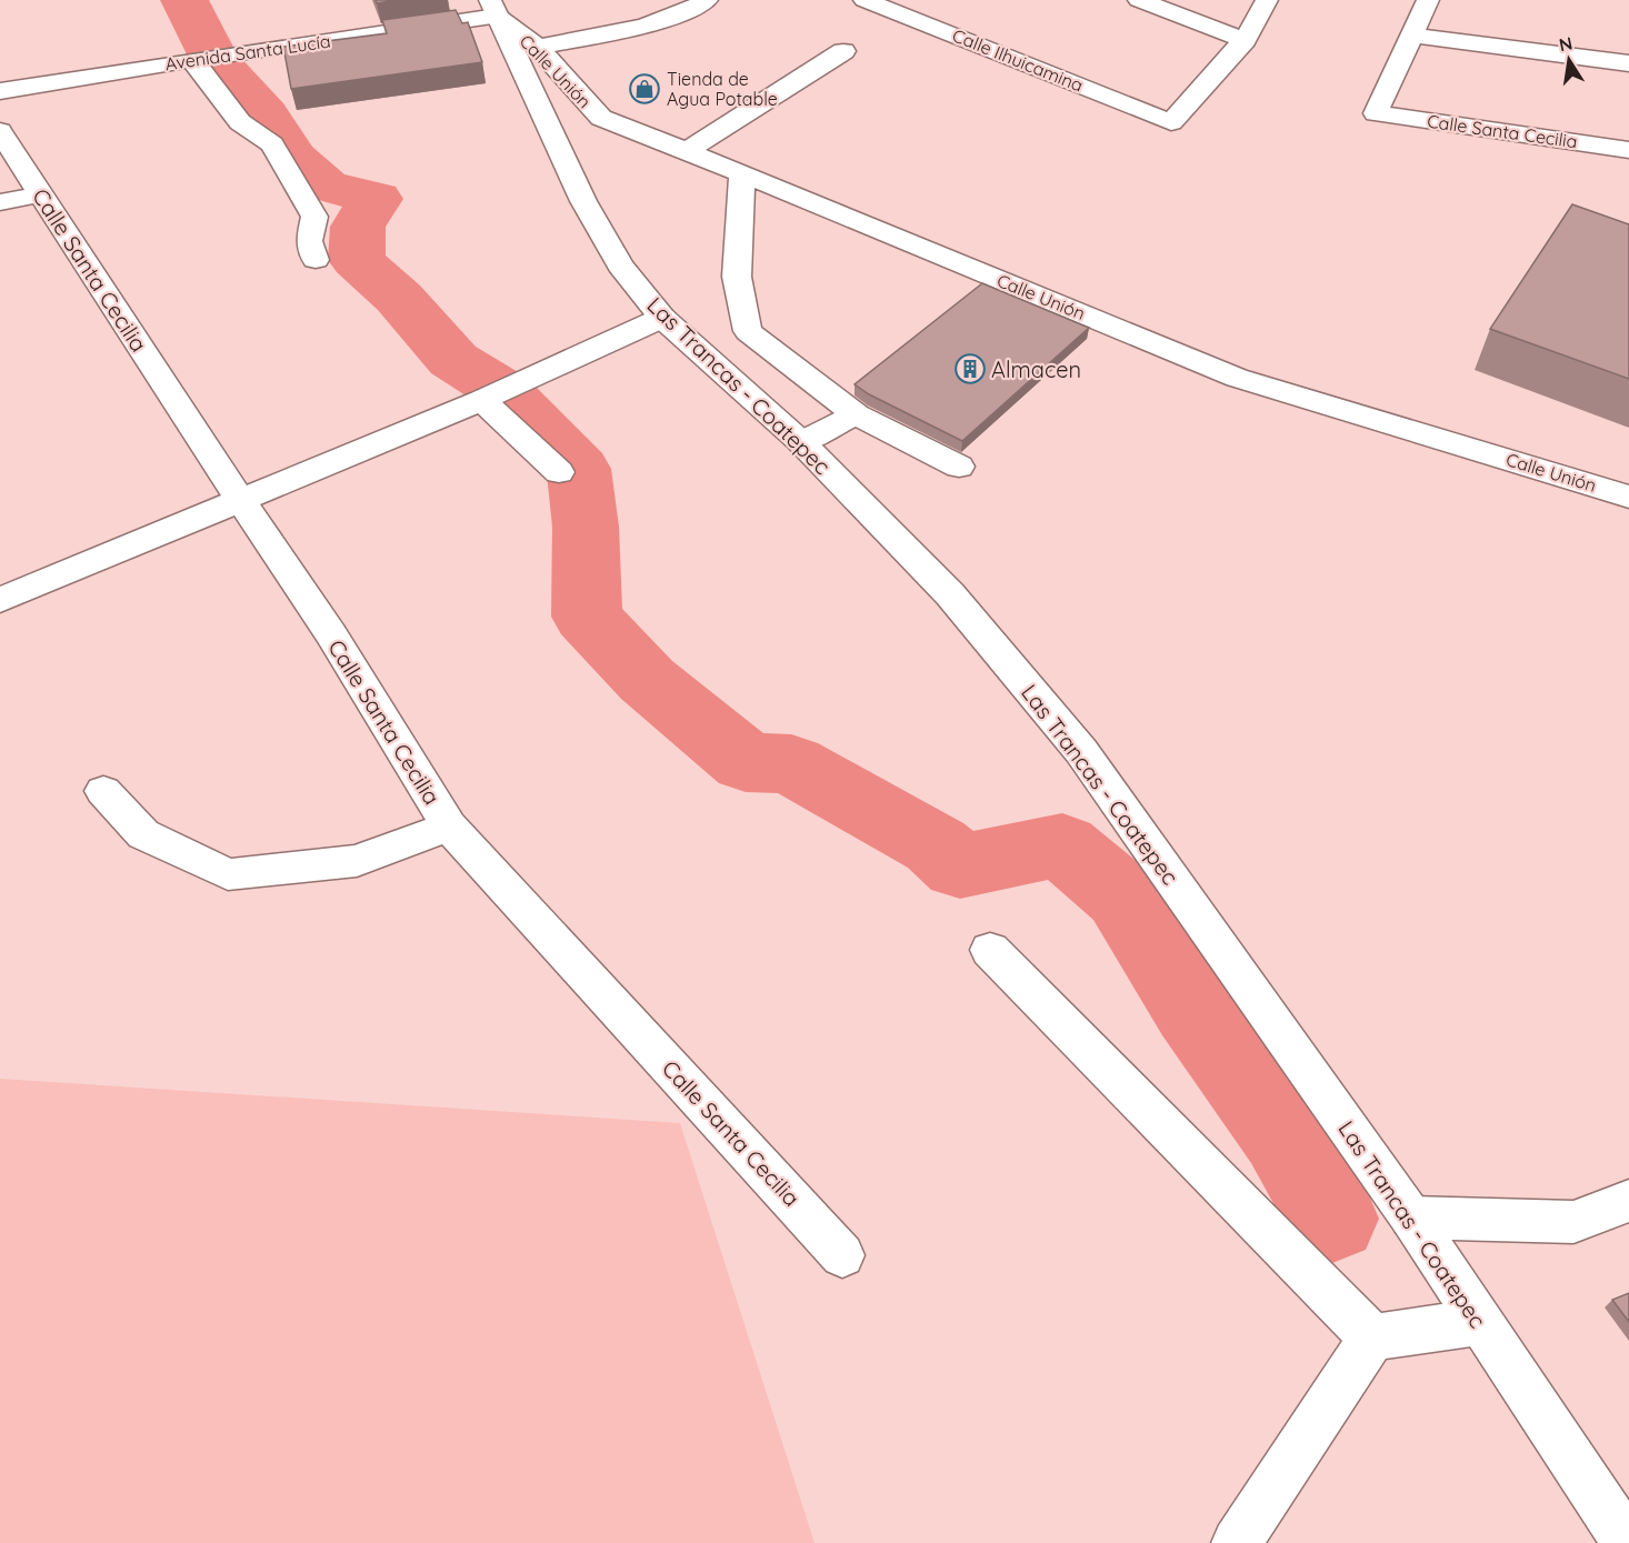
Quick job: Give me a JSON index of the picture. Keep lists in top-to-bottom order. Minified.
{"streets":{"street":["Avenida Santa Lucía","Calle Ilhuicamina","Calle Unión","Calle Santa Cecilia","Las Trancas - Coatepec"]},"crossings":[["Avenida Santa Lucía","Calle Unión"],["Avenida Santa Lucía","Las Trancas - Coatepec"],["Calle Unión","Las Trancas - Coatepec"]],"places":{"shop":["Tienda de Agua Potable"],"building":["Almacen"]},"north":"top"}
